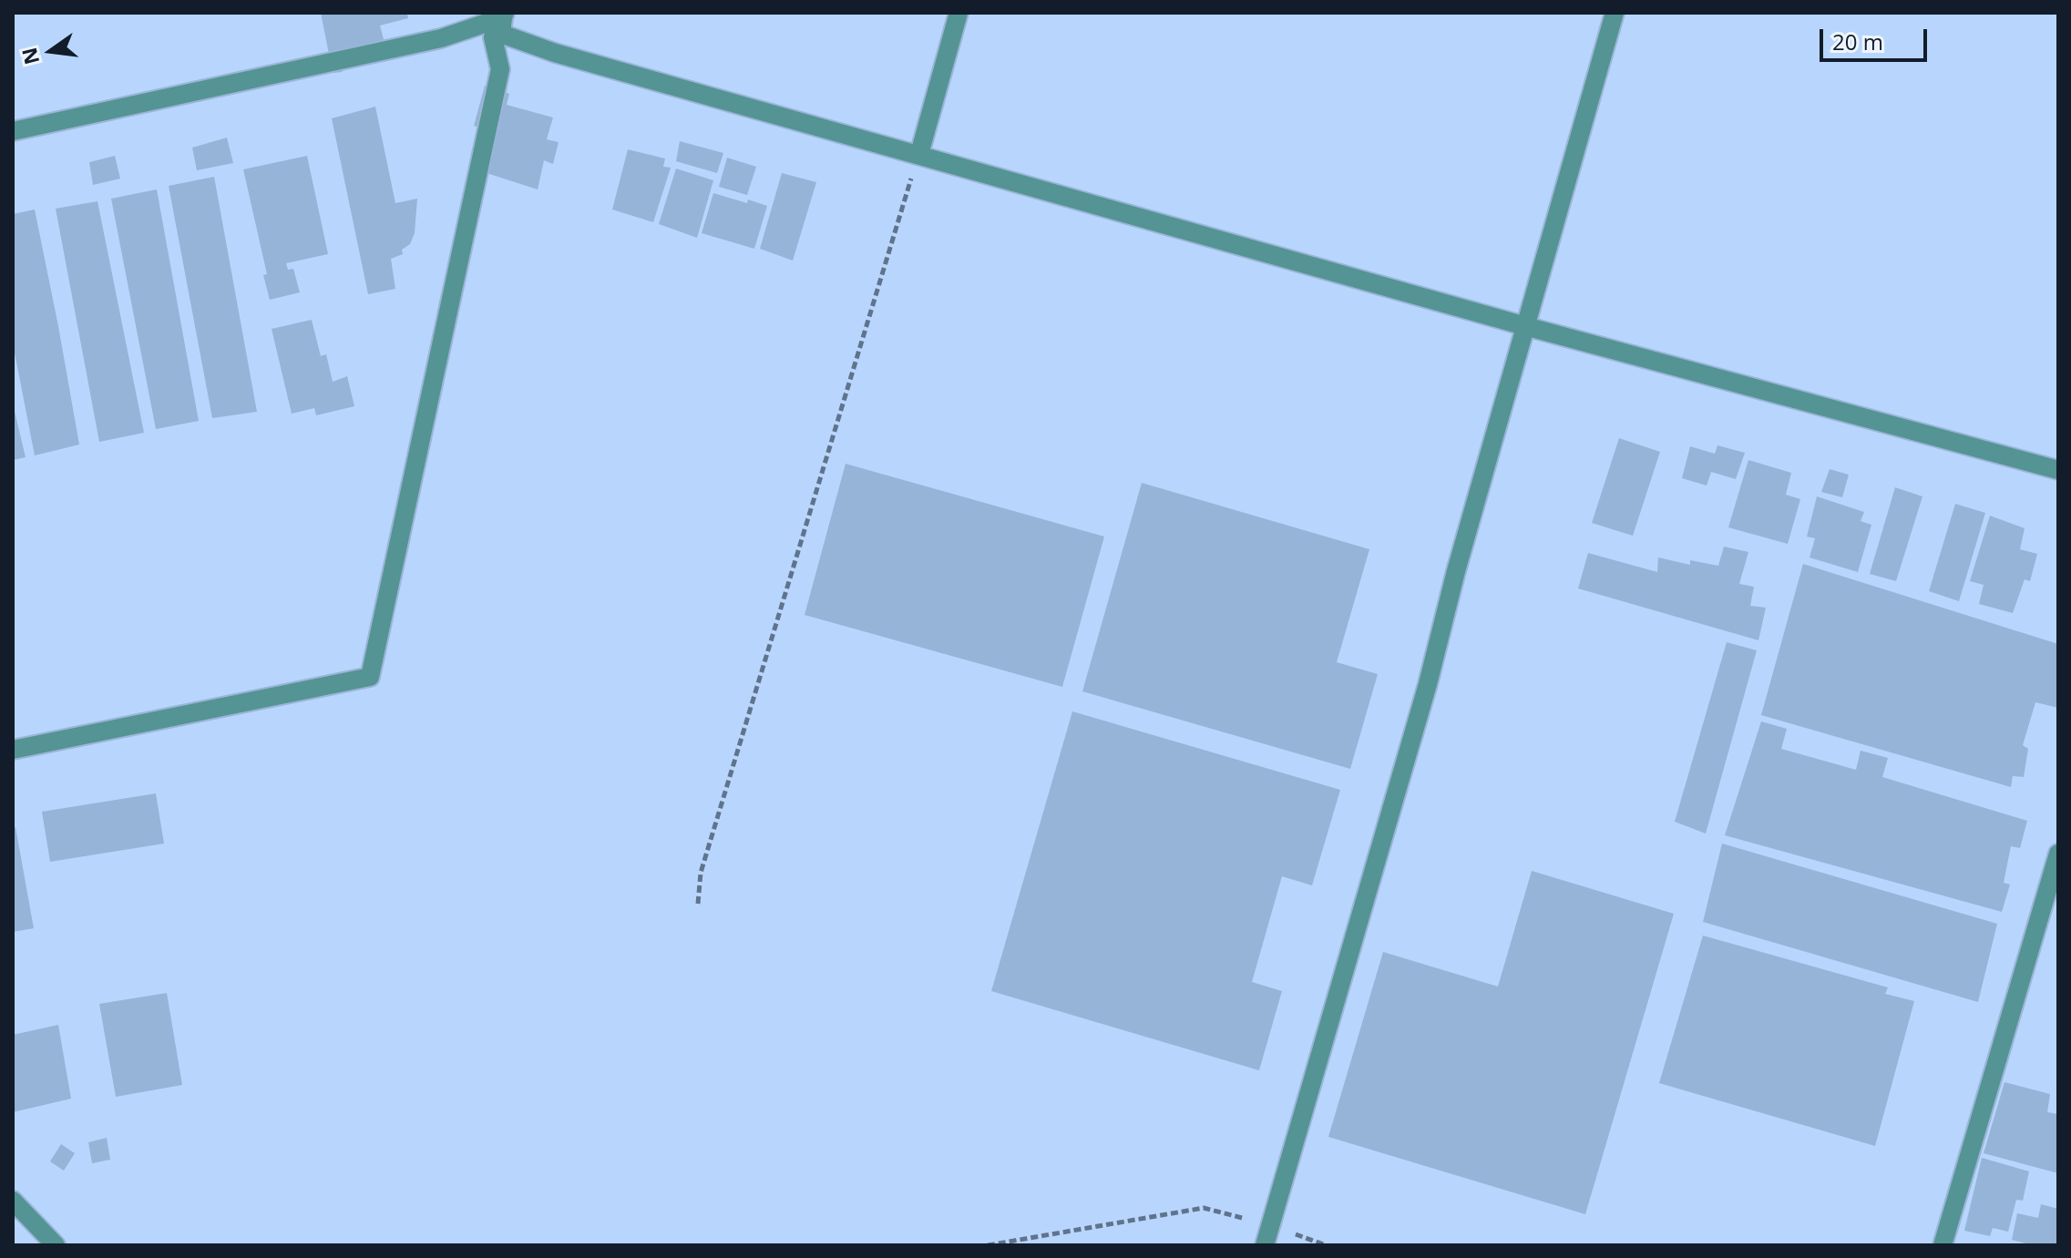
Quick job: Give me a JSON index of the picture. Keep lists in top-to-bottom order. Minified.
{"scale_bar":"20 m","north":"left"}
